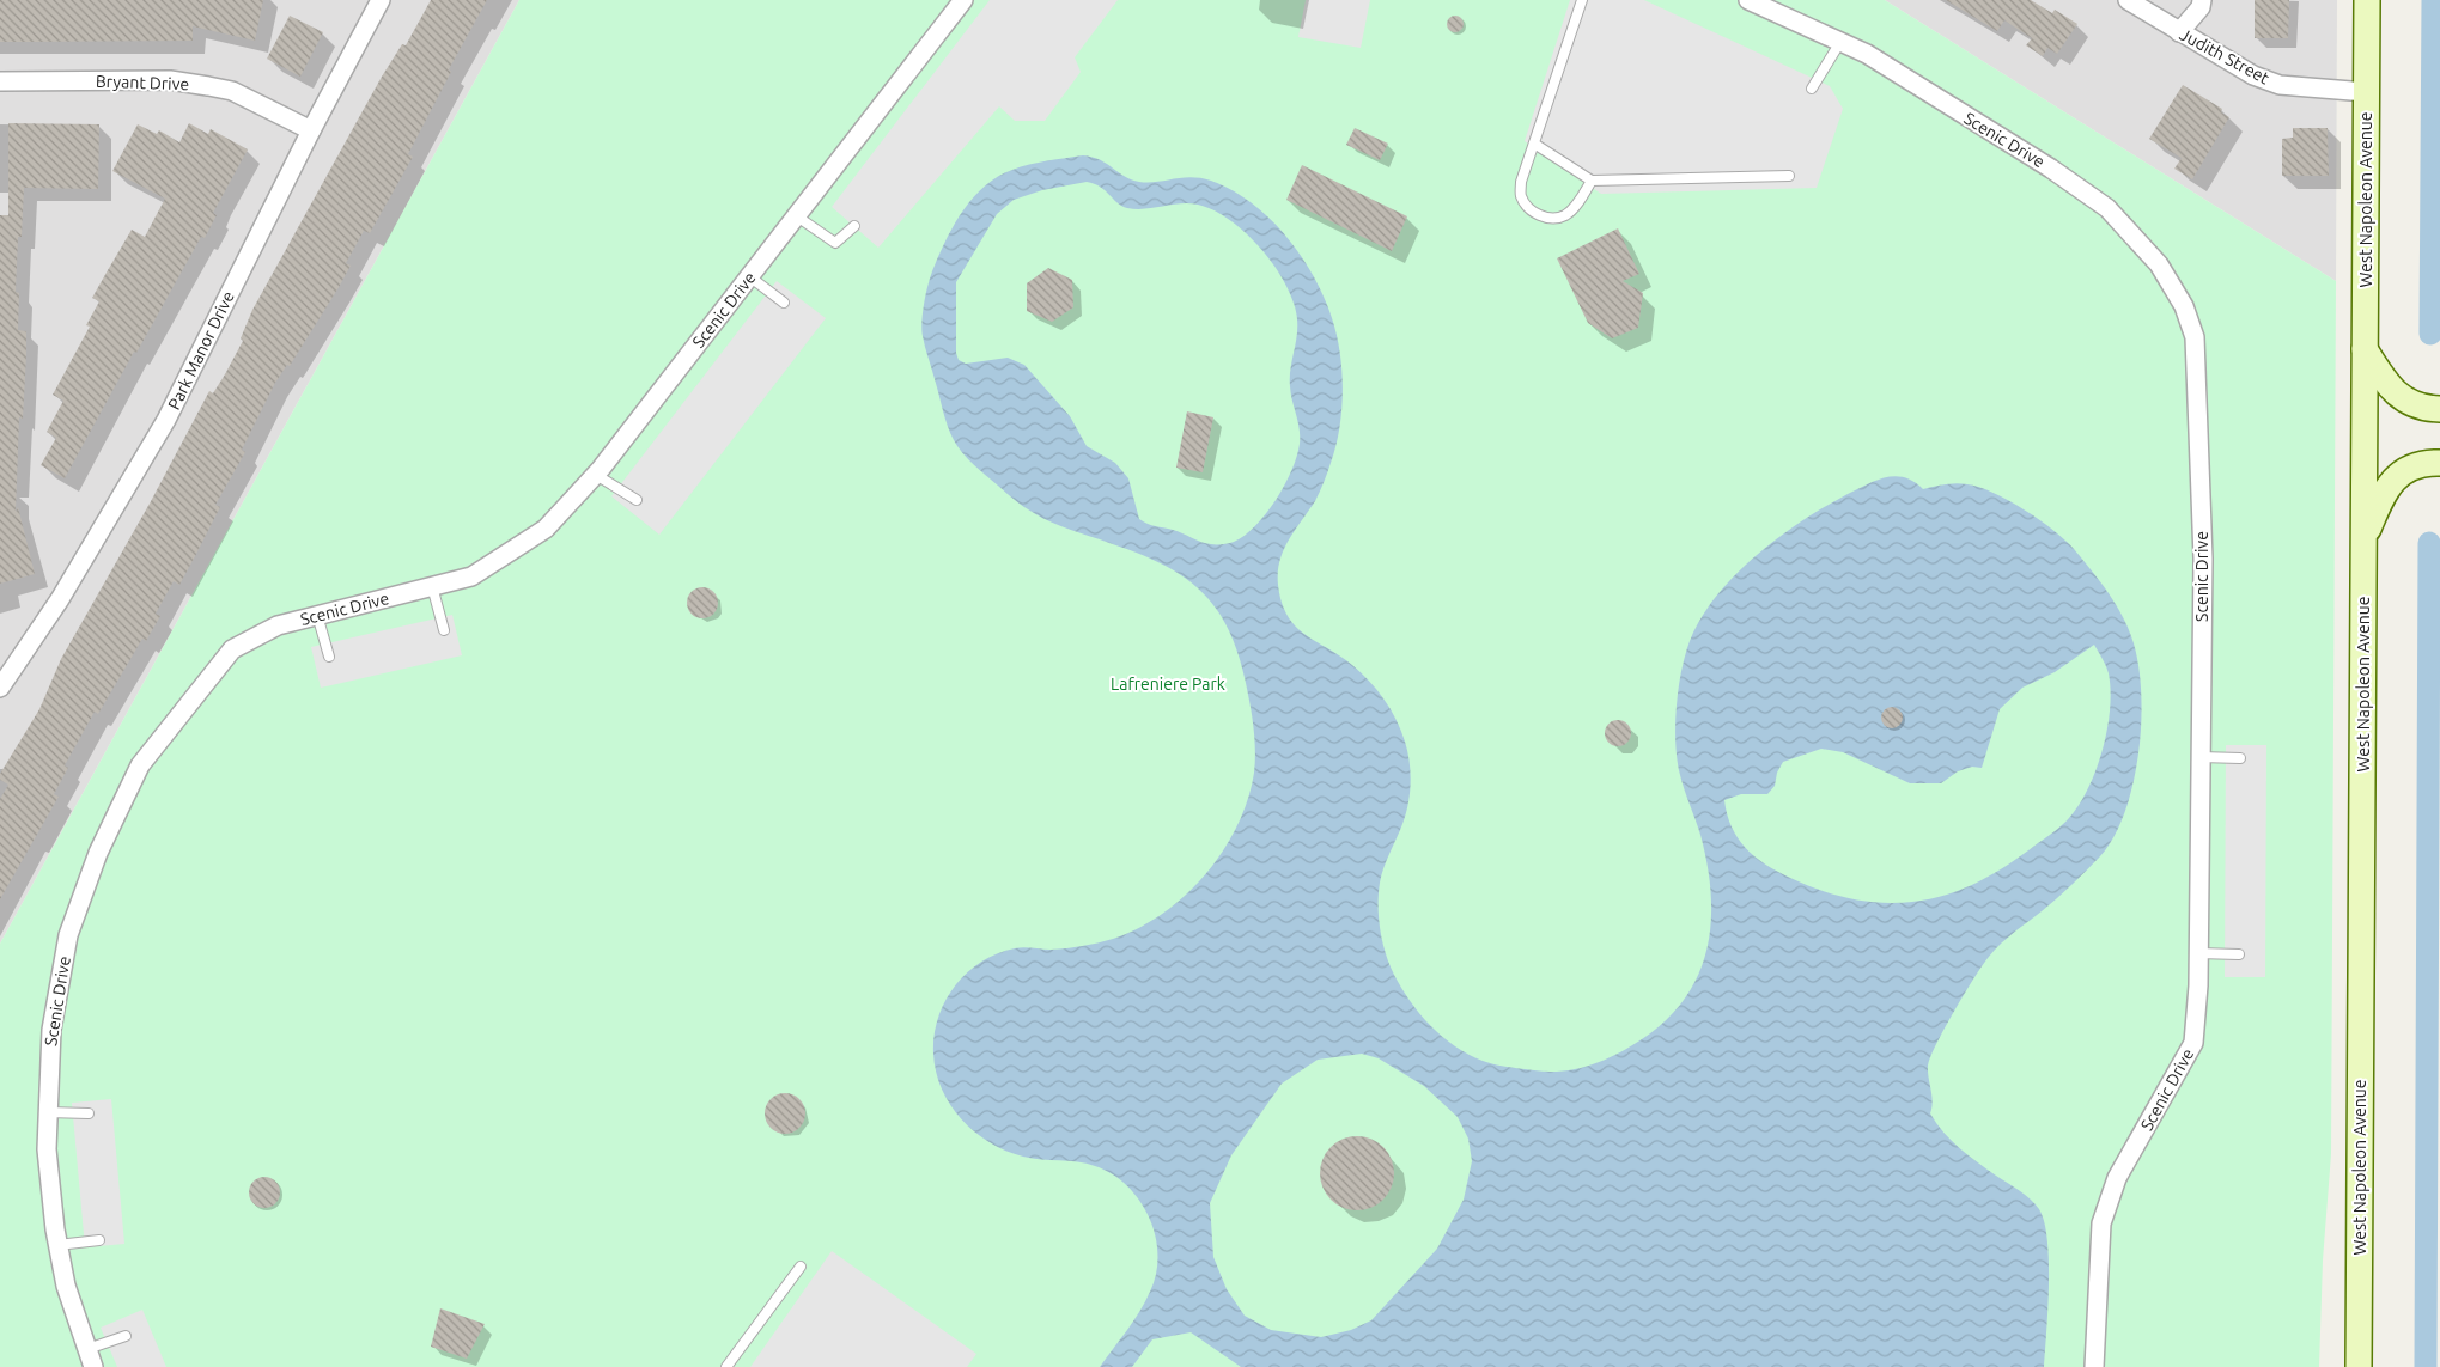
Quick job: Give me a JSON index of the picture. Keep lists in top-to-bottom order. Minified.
{"streets":{"main road":["West Napoleon Avenue"],"street":["Judith Street","Bryant Drive","Scenic Drive","Park Manor Drive"]},"crossings":[["Judith Street","West Napoleon Avenue"],["Bryant Drive","Park Manor Drive"]],"parks":["Lafreniere Park"]}
